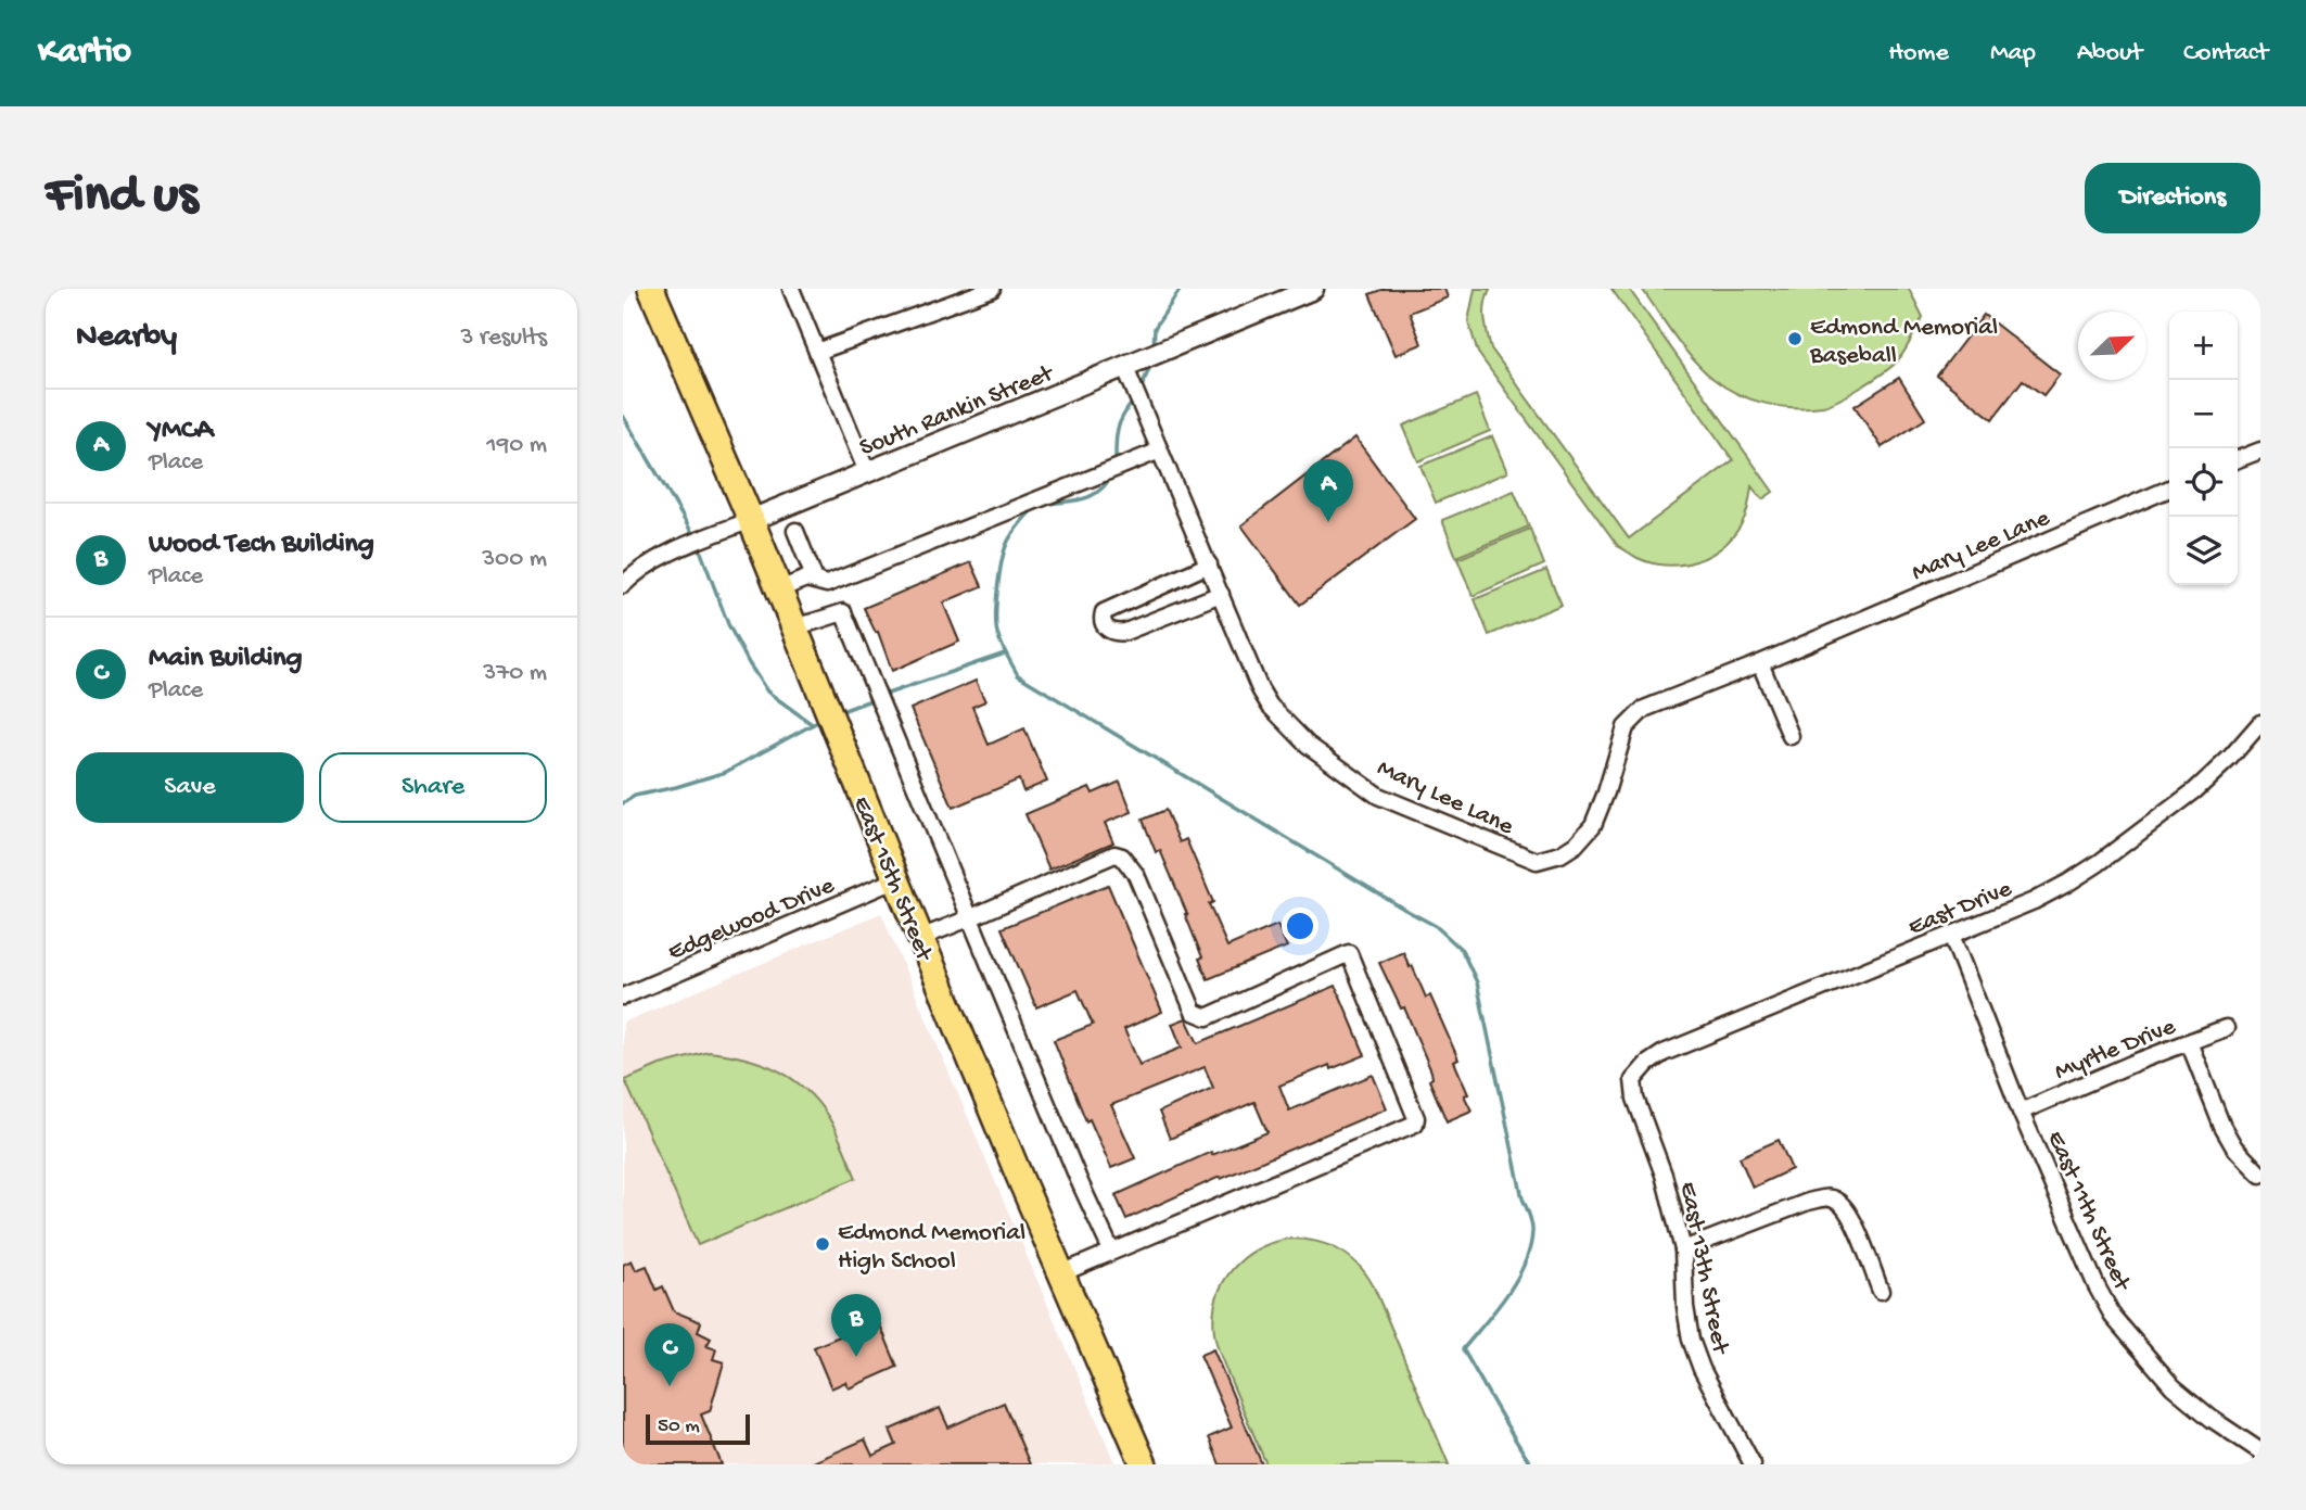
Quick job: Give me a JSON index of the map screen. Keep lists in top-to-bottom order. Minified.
{"streets":{"main road":["East 15th Street"],"street":["South Rankin Street","Mary Lee Lane","East Drive","Edgewood Drive","Myrtle Drive","East 11th Street","East 13th Street"]},"crossings":[["South Rankin Street","Mary Lee Lane"],["South Rankin Street","East 15th Street"],["East 15th Street","Edgewood Drive"],["East Drive","East 11th Street"],["East Drive","East 13th Street"],["Myrtle Drive","East 11th Street"]],"places":["Edmond Memorial Baseball","Edmond Memorial High School"],"scale_bar":"50 m","north":"top right","page":{"header":"Kartio","nav":["Home","Map","About","Contact"],"buttons":["Directions",["Save","Share"]],"title":"Find us","heading":["Nearby","3 results"],"map_buttons":["+","−"],"list":[{"mark":"A","name":"YMCA","note":"Place","value":"190 m"},{"mark":"B","name":"Wood Tech Building","note":"Place","value":"300 m"},{"mark":"C","name":"Main Building","note":"Place","value":"370 m"}],"pins":["A","B","C"],"scale":"50 m"}}
